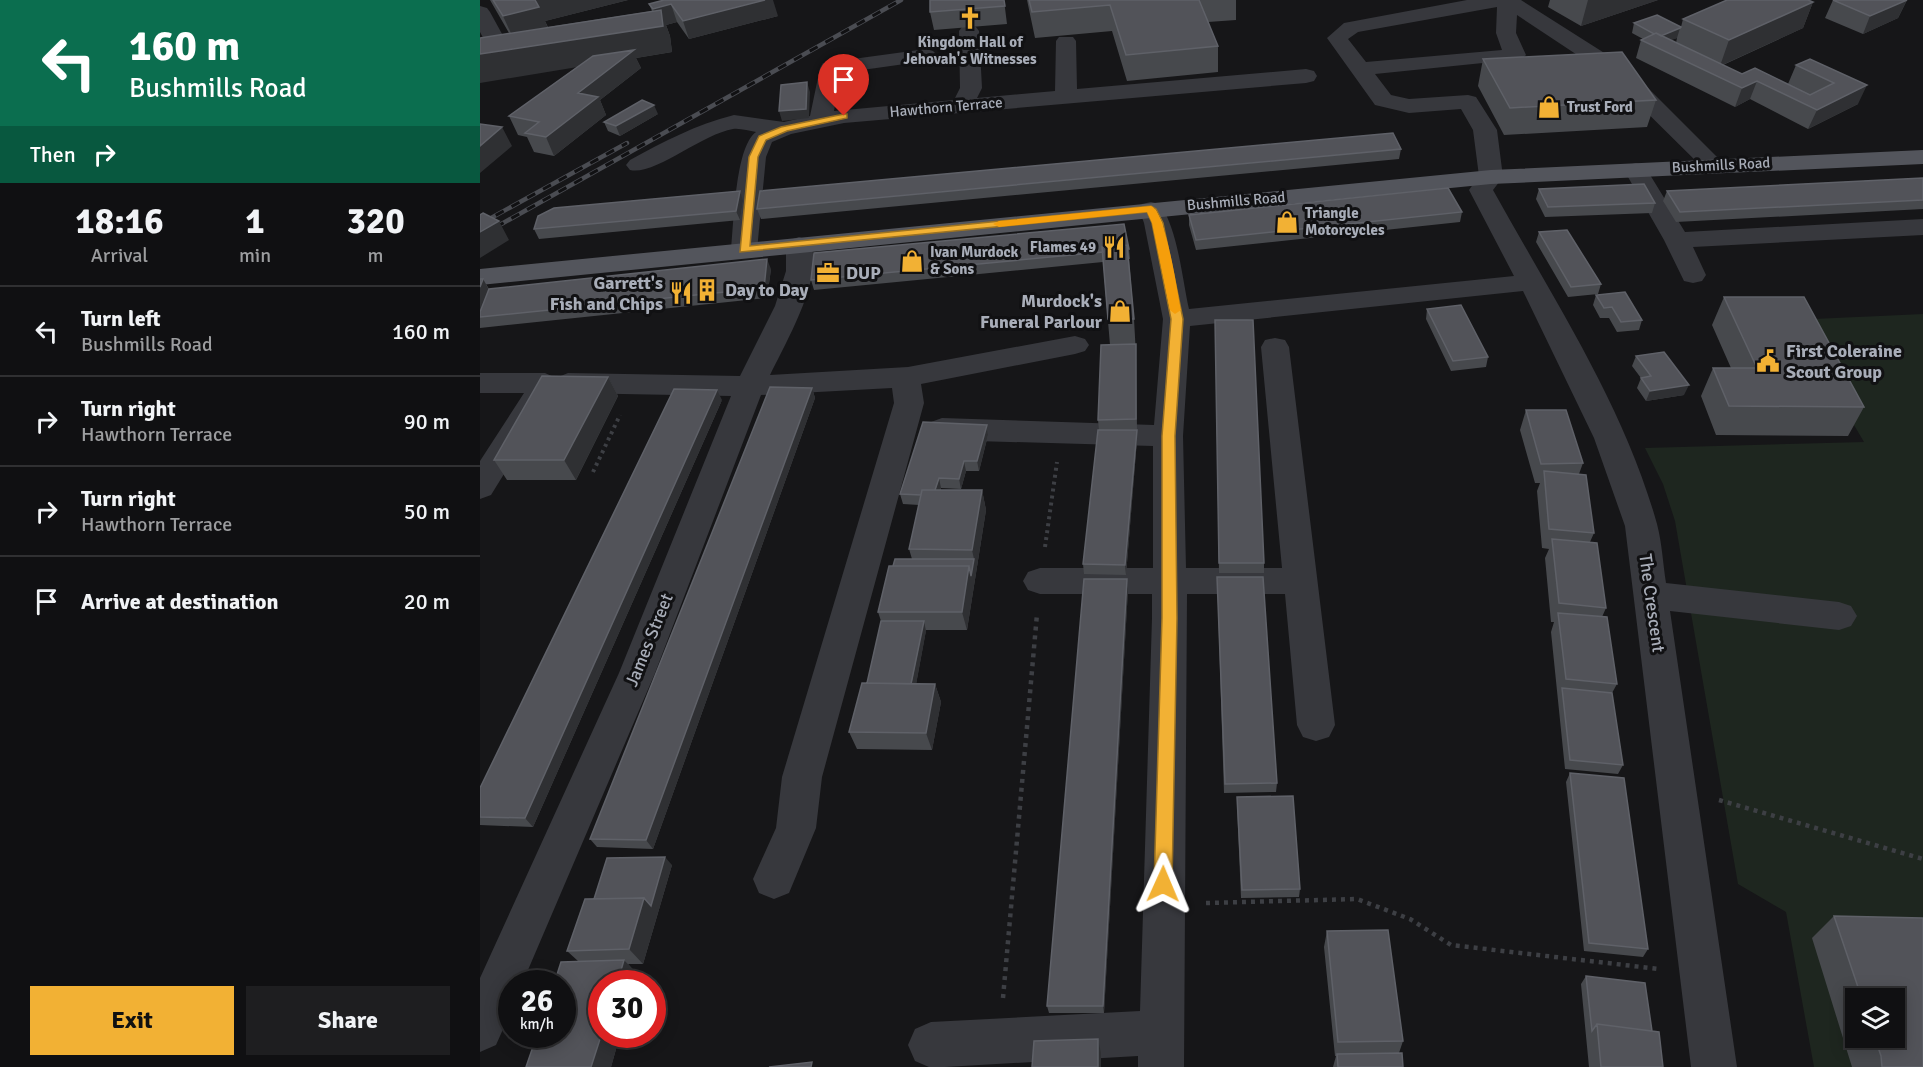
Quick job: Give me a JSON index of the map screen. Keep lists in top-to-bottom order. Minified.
{"streets":{"main road":["Bushmills Road"],"street":["Hawthorn Terrace","The Crescent","James Street"]},"crossings":[["Hawthorn Terrace","Bushmills Road"],["Bushmills Road","The Crescent"],["Bushmills Road","James Street"]],"places":{"church":["Kingdom Hall of Jehovah's Witnesses"],"shop":["Trust Ford","Triangle Motorcycles","Ivan Murdock & Sons","Murdock's Funeral Parlour"],"restaurant":["Flames 49","Garrett's Fish and Chips"],"office":["DUP"],"building":["Day to Day"],"public building":["First Coleraine Scout Group"]},"page":{"turn":["160 m","Bushmills Road"],"then":"Then","eta":["18:16","Arrival","1","min","320","m"],"list":[{"name":"Turn left","note":"Bushmills Road","value":"160 m"},{"name":"Turn right","note":"Hawthorn Terrace","value":"90 m"},{"name":"Turn right","note":"Hawthorn Terrace","value":"50 m"},{"name":"Arrive at destination","value":"20 m"}],"speed":"26 km/h","limit":"30","buttons":["Exit","Share"]}}
